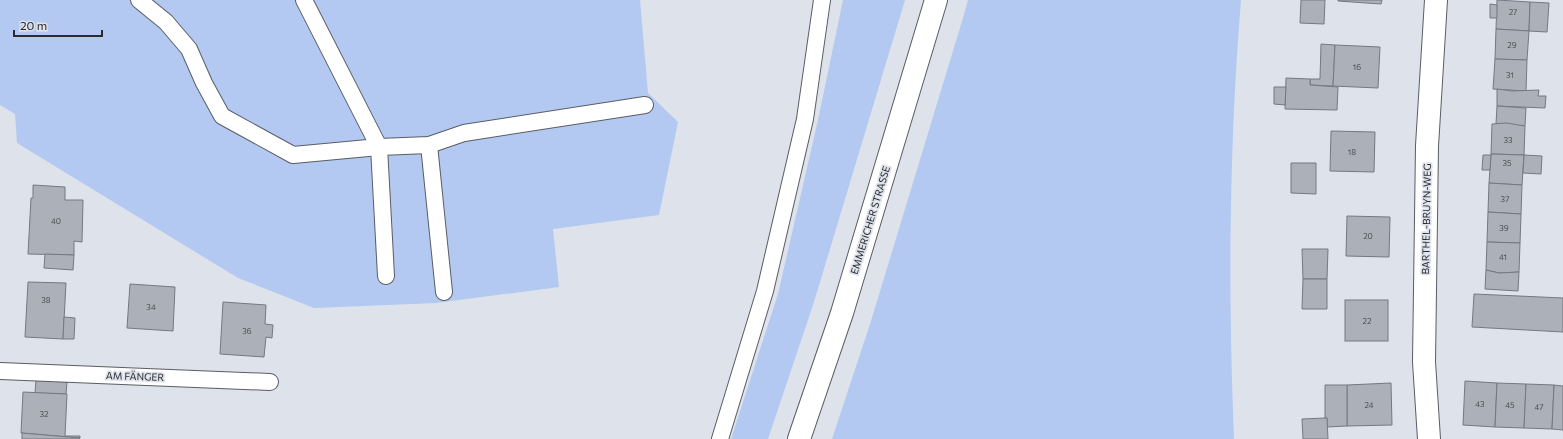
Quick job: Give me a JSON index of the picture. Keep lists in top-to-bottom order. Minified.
{"streets":{"main road":["BARTHEL-BRUYN-WEG","EMMERICHER STRASSE"],"lane":["AM FÄNGER"]},"house_numbers":["27","29","16","31","33","18","35","37","40","39","20","41","38","34","22","36","43","24","45","47","32"],"scale_bar":"20 m"}
